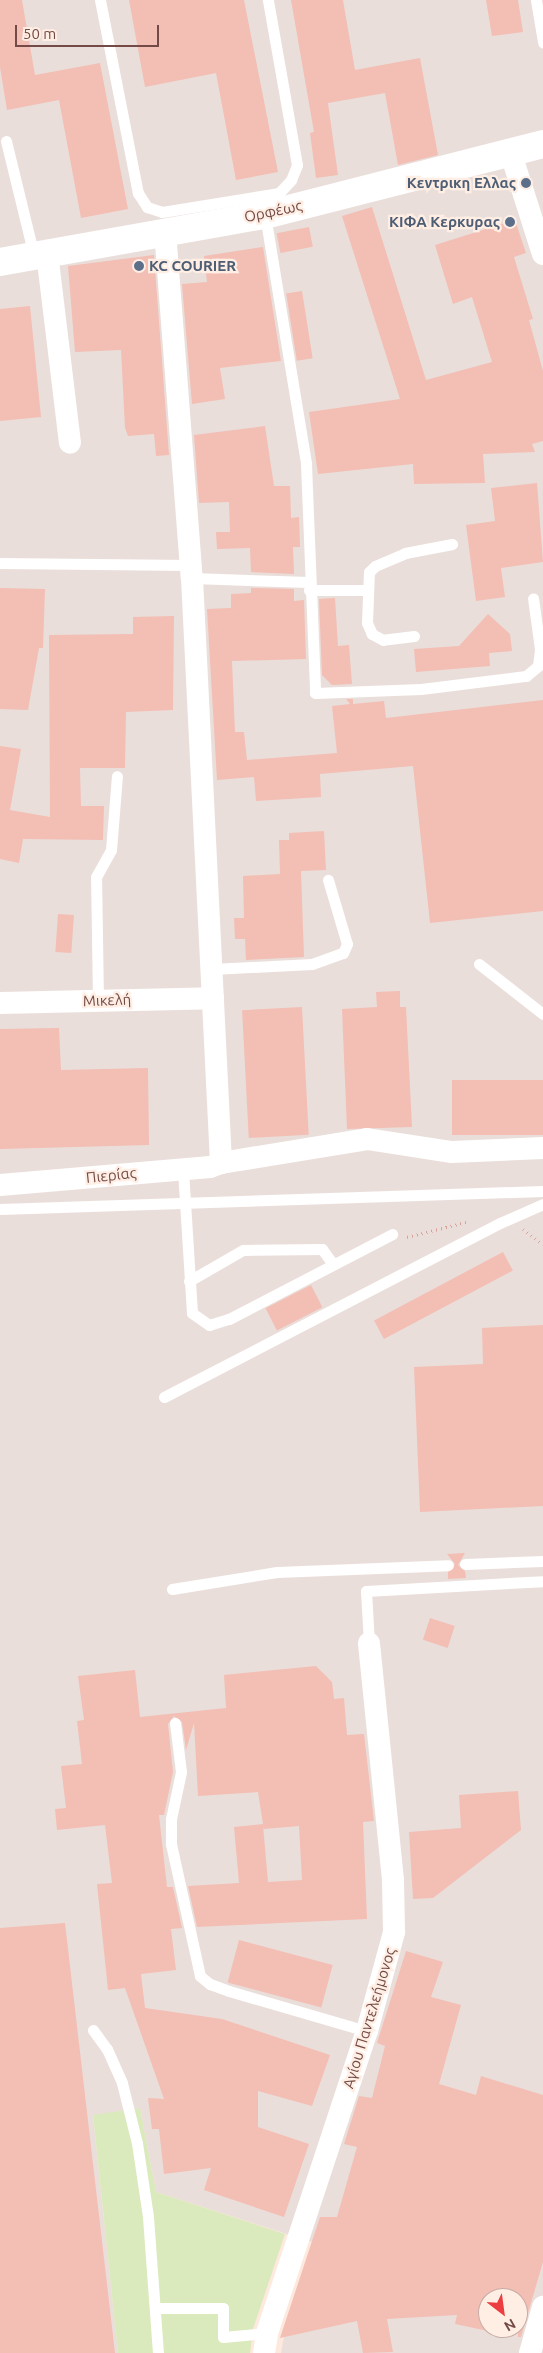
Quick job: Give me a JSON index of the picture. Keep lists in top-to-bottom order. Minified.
{"streets":{"street":["Ορφέως","Μικελή","Πιερίας","Αγίου Παντελεήμονος"]},"places":["Κεντρικη Ελλας","ΚΙΦΑ Κερκυρας","KC COURIER"],"scale_bar":"50 m","north":"bottom right"}
